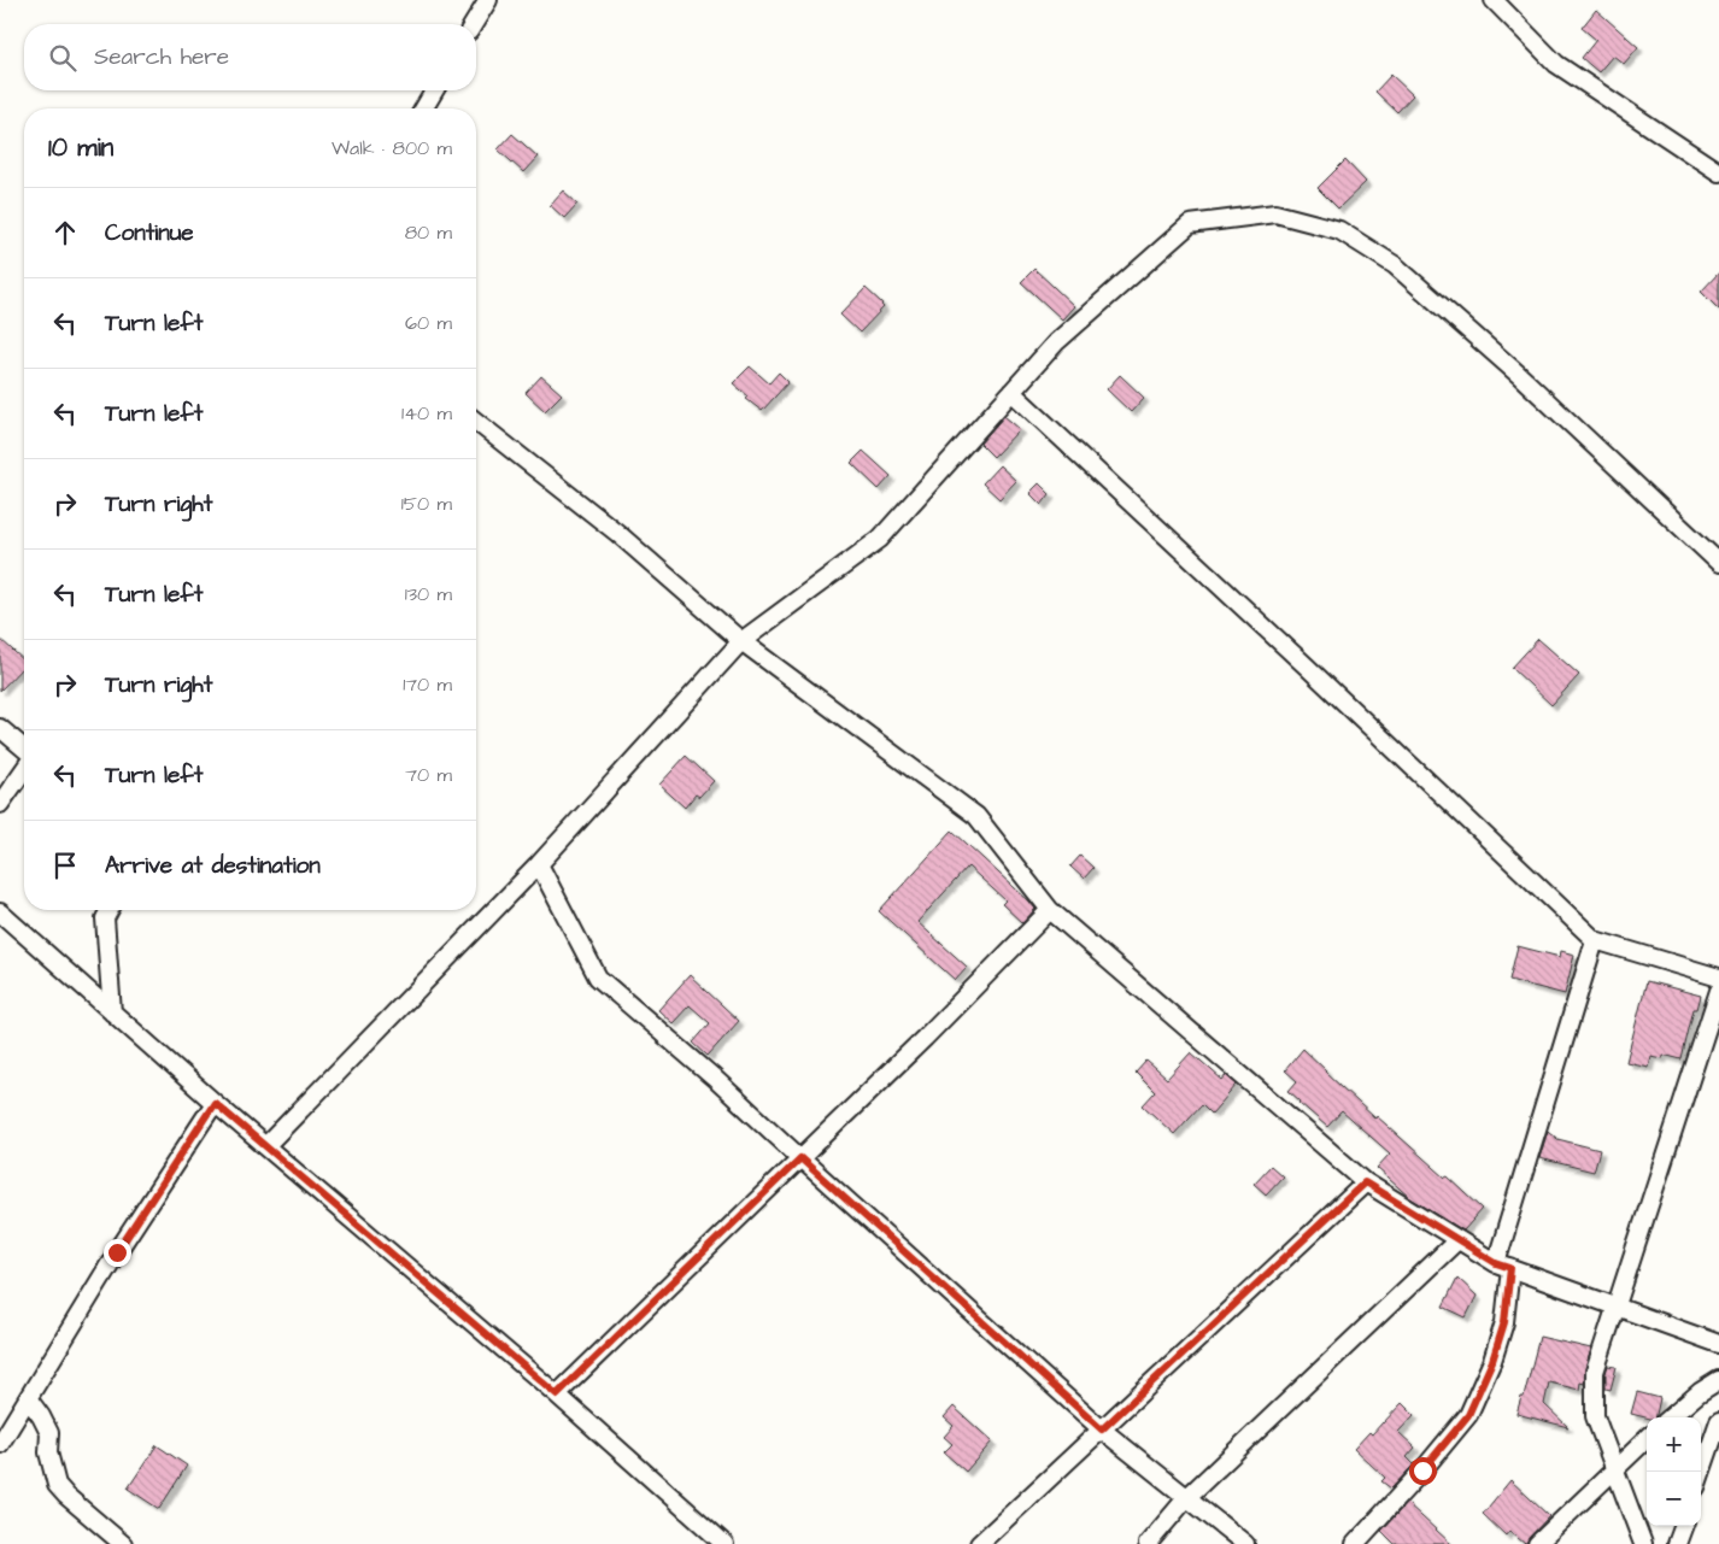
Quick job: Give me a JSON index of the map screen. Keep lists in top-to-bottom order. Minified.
{"page":{"search":"Search here","heading":["10 min","Walk · 800 m"],"list":[["Continue","80 m"],["Turn left","60 m"],["Turn left","140 m"],["Turn right","150 m"],["Turn left","130 m"],["Turn right","170 m"],["Turn left","70 m"],"Arrive at destination"],"map_buttons":["+","−"]}}
